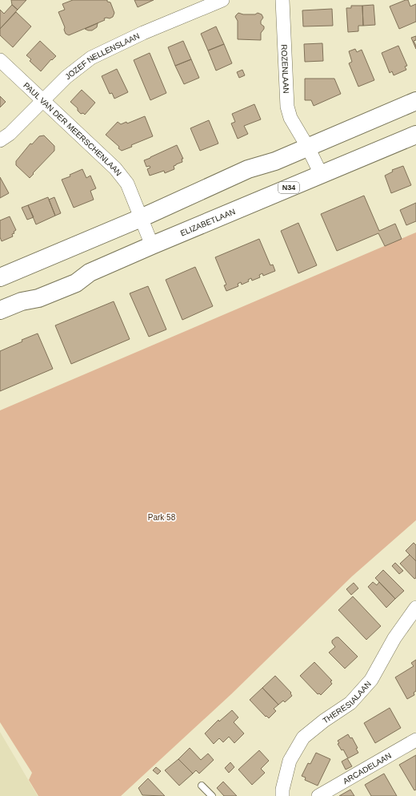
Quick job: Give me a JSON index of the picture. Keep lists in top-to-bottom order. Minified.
{"streets":{"main road":["N34","ELIZABETLAAN"],"street":["JOZEF NELLENSLAAN","ROZENLAAN","PAUL VAN DER MEERSCHENLAAN","THERESIALAAN","ARCADELAAN"]},"crossings":[["JOZEF NELLENSLAAN","PAUL VAN DER MEERSCHENLAAN"],["ROZENLAAN","ELIZABETLAAN"],["PAUL VAN DER MEERSCHENLAAN","ELIZABETLAAN"]],"parks":["Park 58"]}
